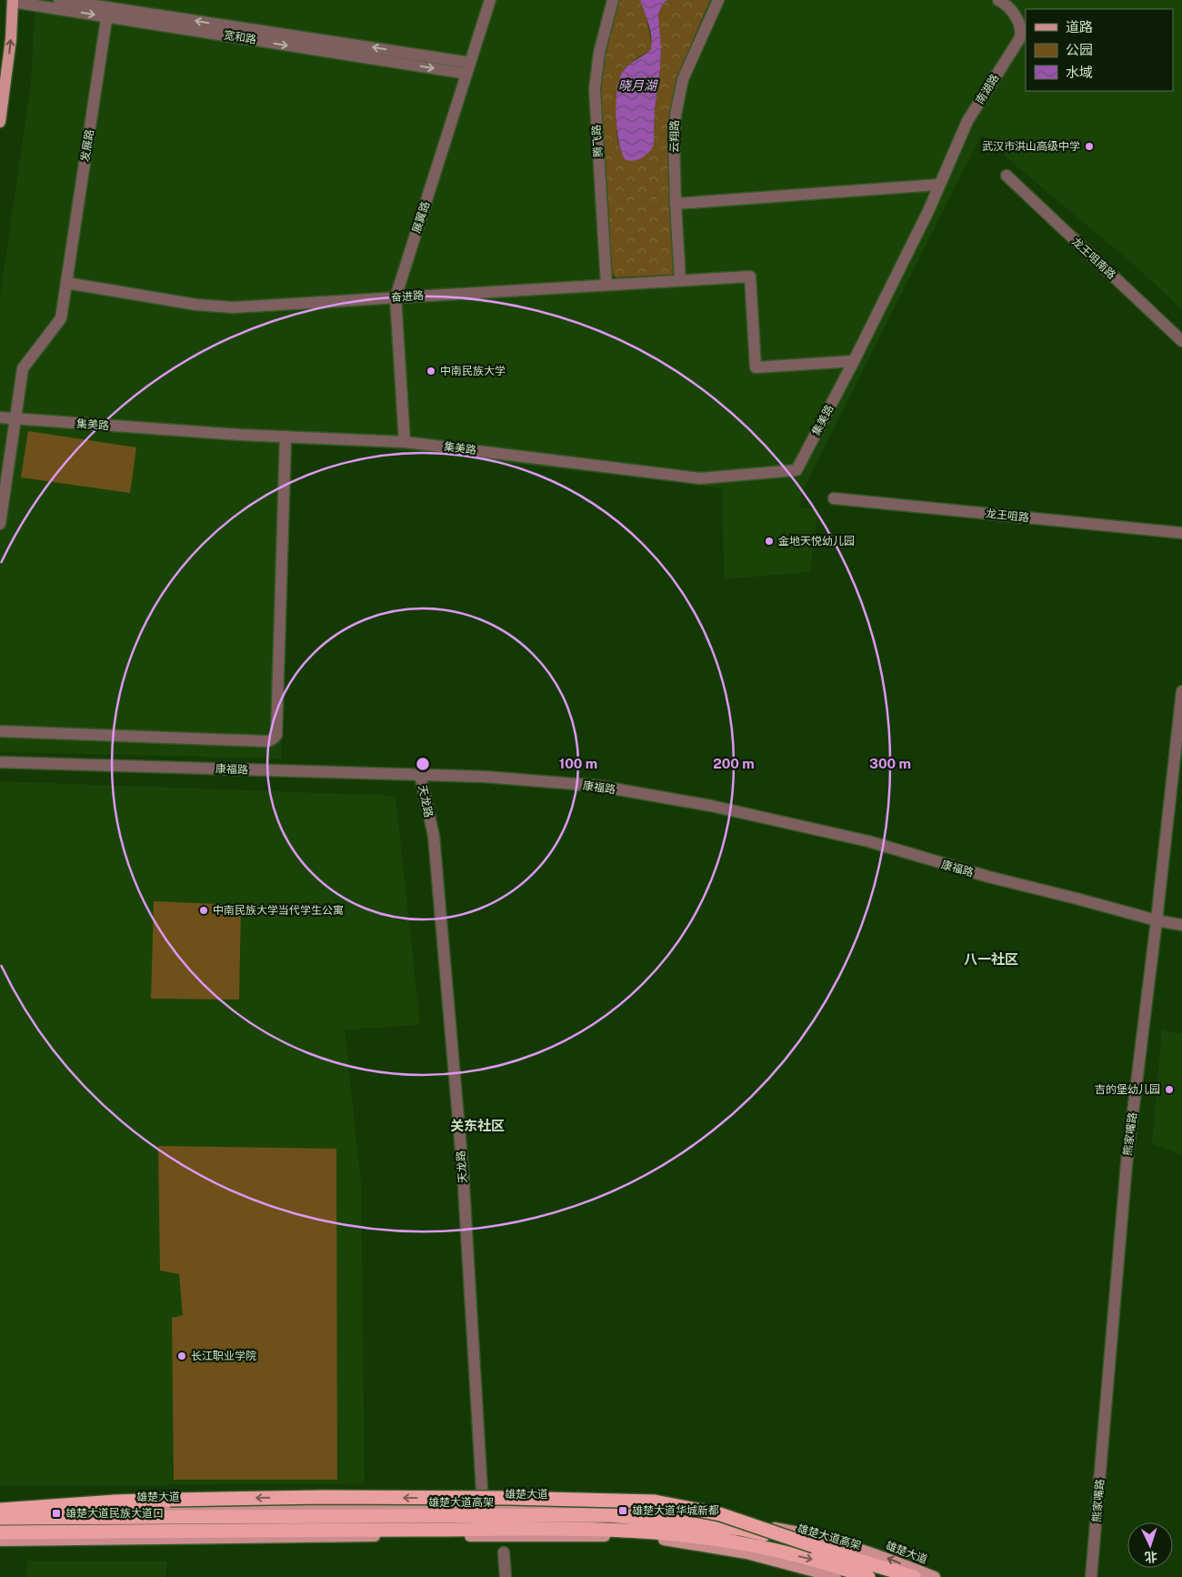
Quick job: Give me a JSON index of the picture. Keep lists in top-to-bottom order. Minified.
{"streets":{"highway":["雄楚大道高架"],"main road":["雄楚大道"],"street":["宽和路","南湖路","云翔路","腾飞路","发展路","展翼路","龙王咀南路","奋进路","集美路","龙王咀路","康福路","天龙路","熊家嘴路"]},"crossings":[["宽和路","发展路"],["宽和路","展翼路"],["云翔路","奋进路"],["腾飞路","奋进路"],["发展路","奋进路"],["发展路","集美路"],["展翼路","奋进路"],["展翼路","集美路"],["奋进路","集美路"],["康福路","天龙路"],["康福路","熊家嘴路"],["天龙路","雄楚大道"]],"districts":["八一社区","关东社区"],"water":["晓月湖"],"places":{"other":["武汉市洪山高级中学","中南民族大学","金地天悦幼儿园","中南民族大学当代学生公寓","吉的堡幼儿园","长江职业学院"],"transit":["雄楚大道华城新都","雄楚大道民族大道口"]},"legend":["道路","公园","水域"],"north":"bottom","rings":["100 m","200 m","300 m"]}
